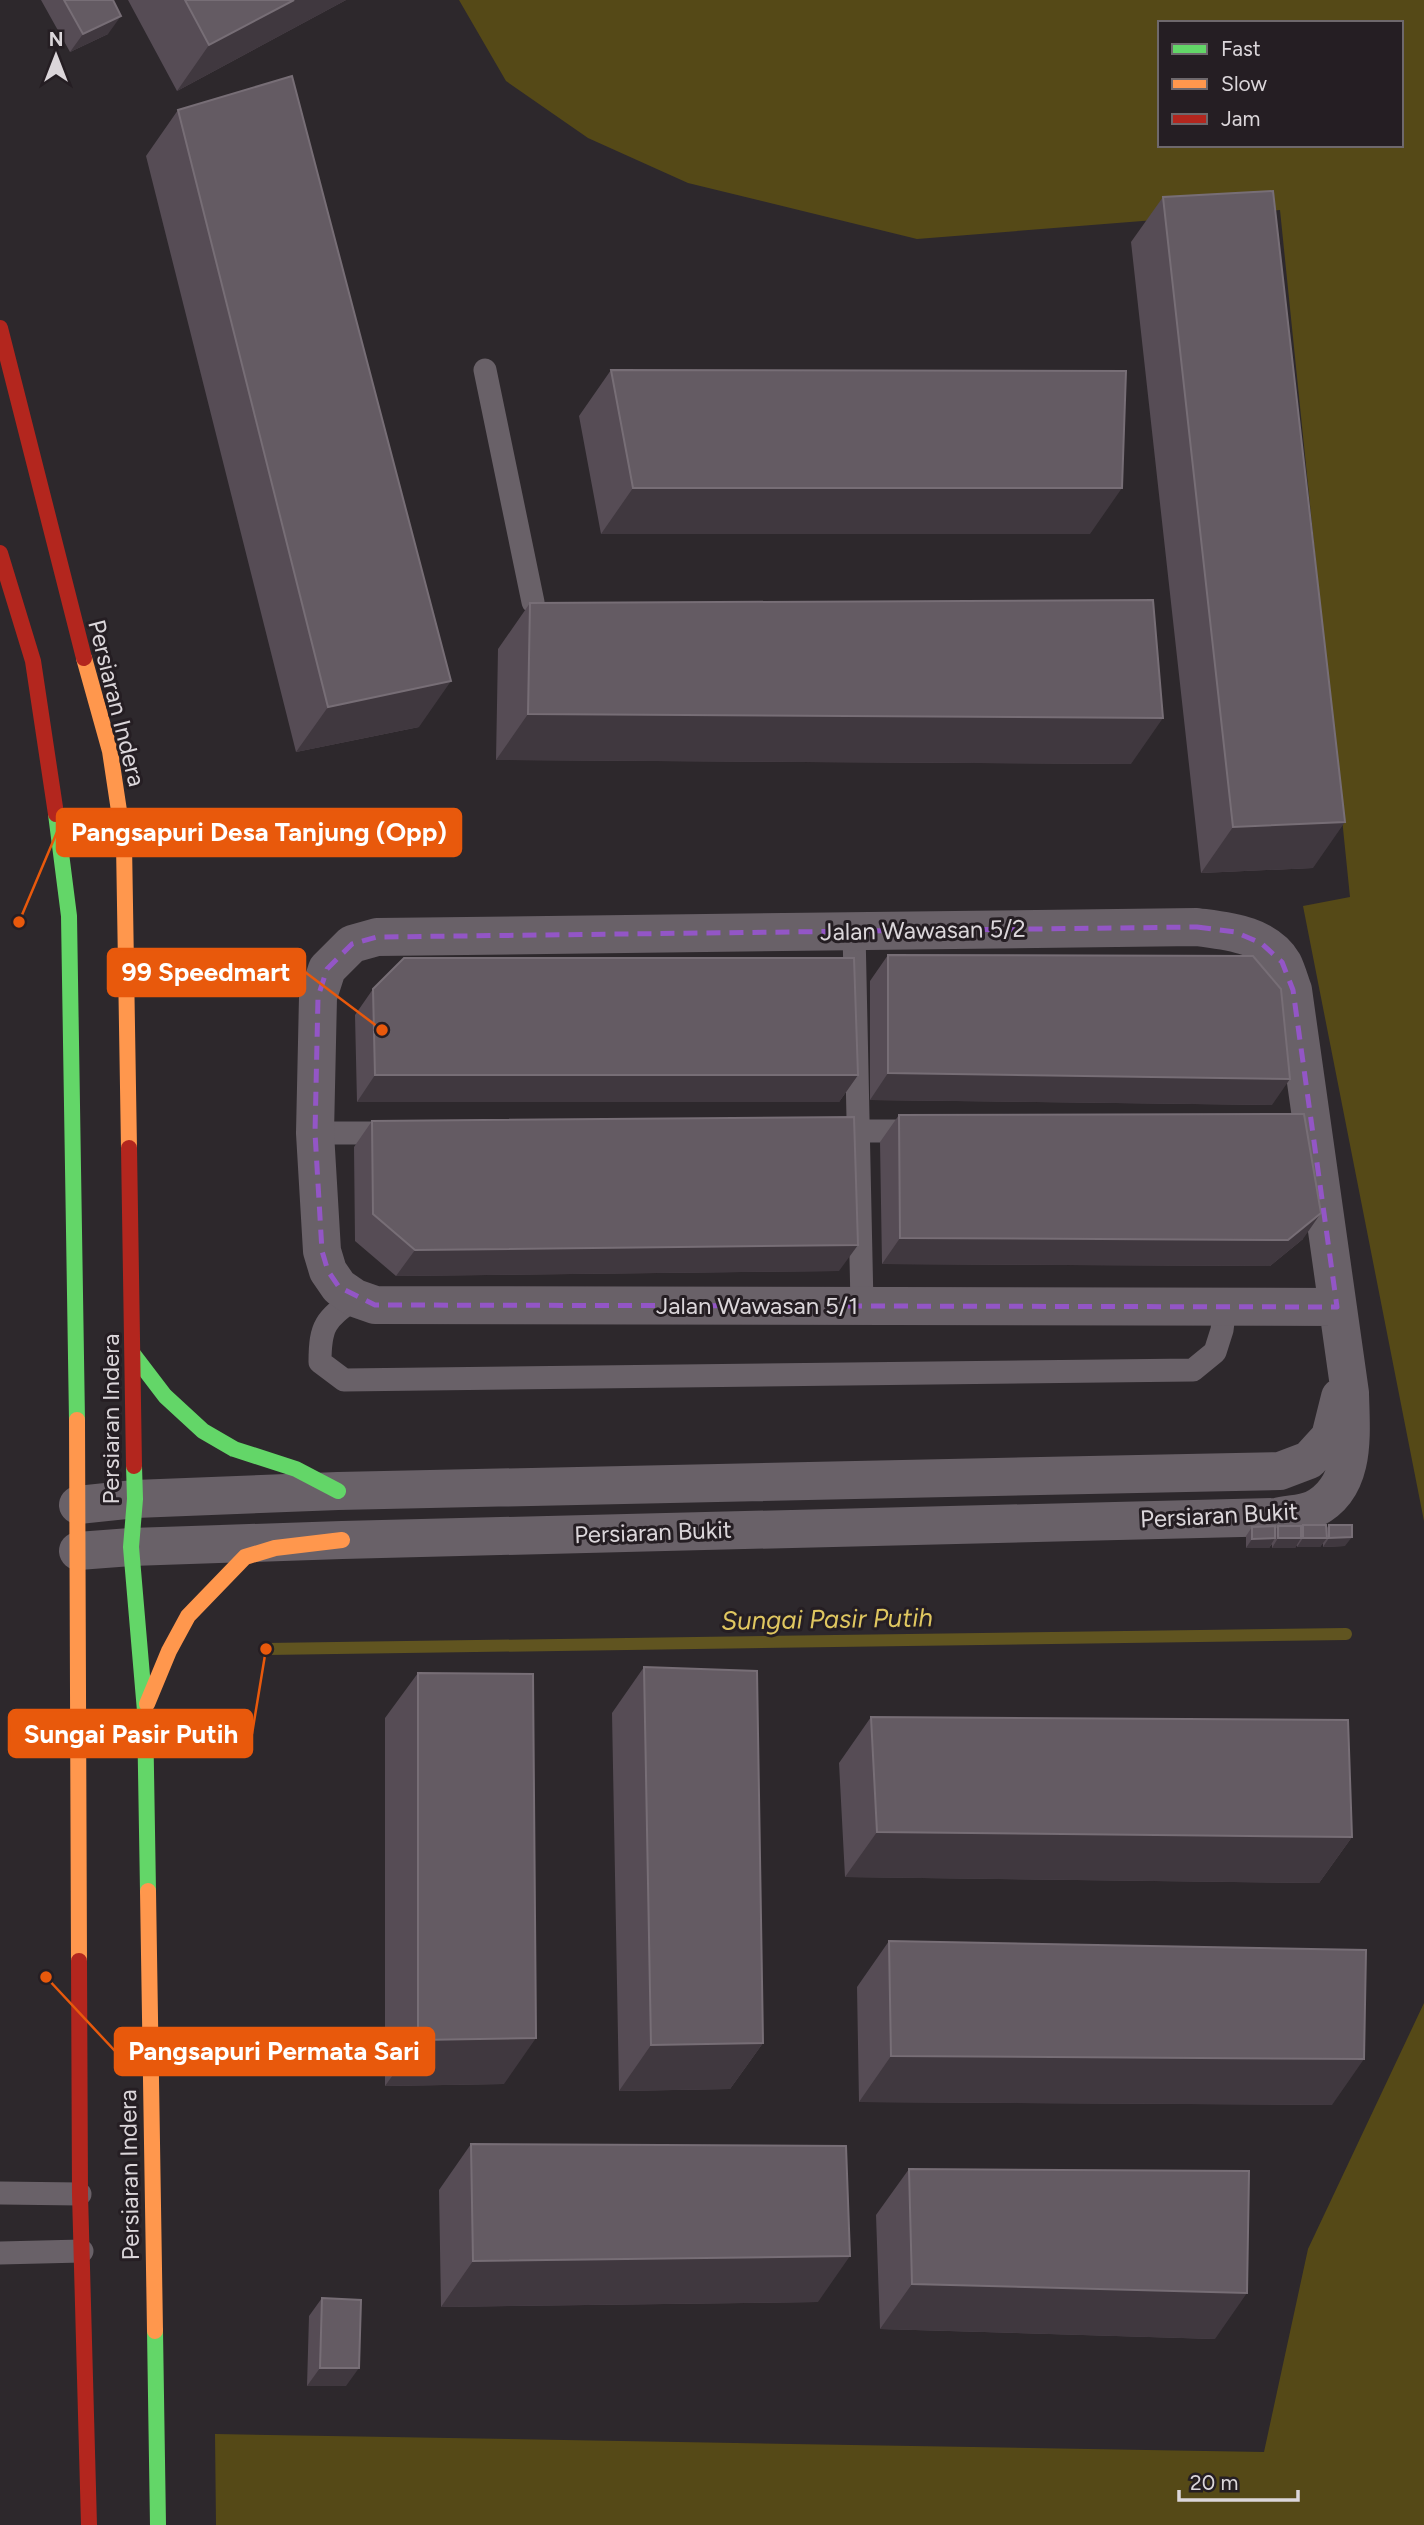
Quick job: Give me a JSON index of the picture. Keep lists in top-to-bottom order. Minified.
{"streets":{"main road":["Persiaran Indera"],"street":["Jalan Wawasan 5/2","Jalan Wawasan 5/1","Persiaran Bukit"]},"crossings":[["Persiaran Indera","Persiaran Bukit"],["Jalan Wawasan 5/2","Jalan Wawasan 5/1"],["Jalan Wawasan 5/2","Persiaran Bukit"]],"water":["Sungai Pasir Putih"],"places":["Pangsapuri Desa Tanjung (Opp)","99 Speedmart","Sungai Pasir Putih","Pangsapuri Permata Sari"],"legend":["Fast","Slow","Jam"],"scale_bar":"20 m","north":"top"}
